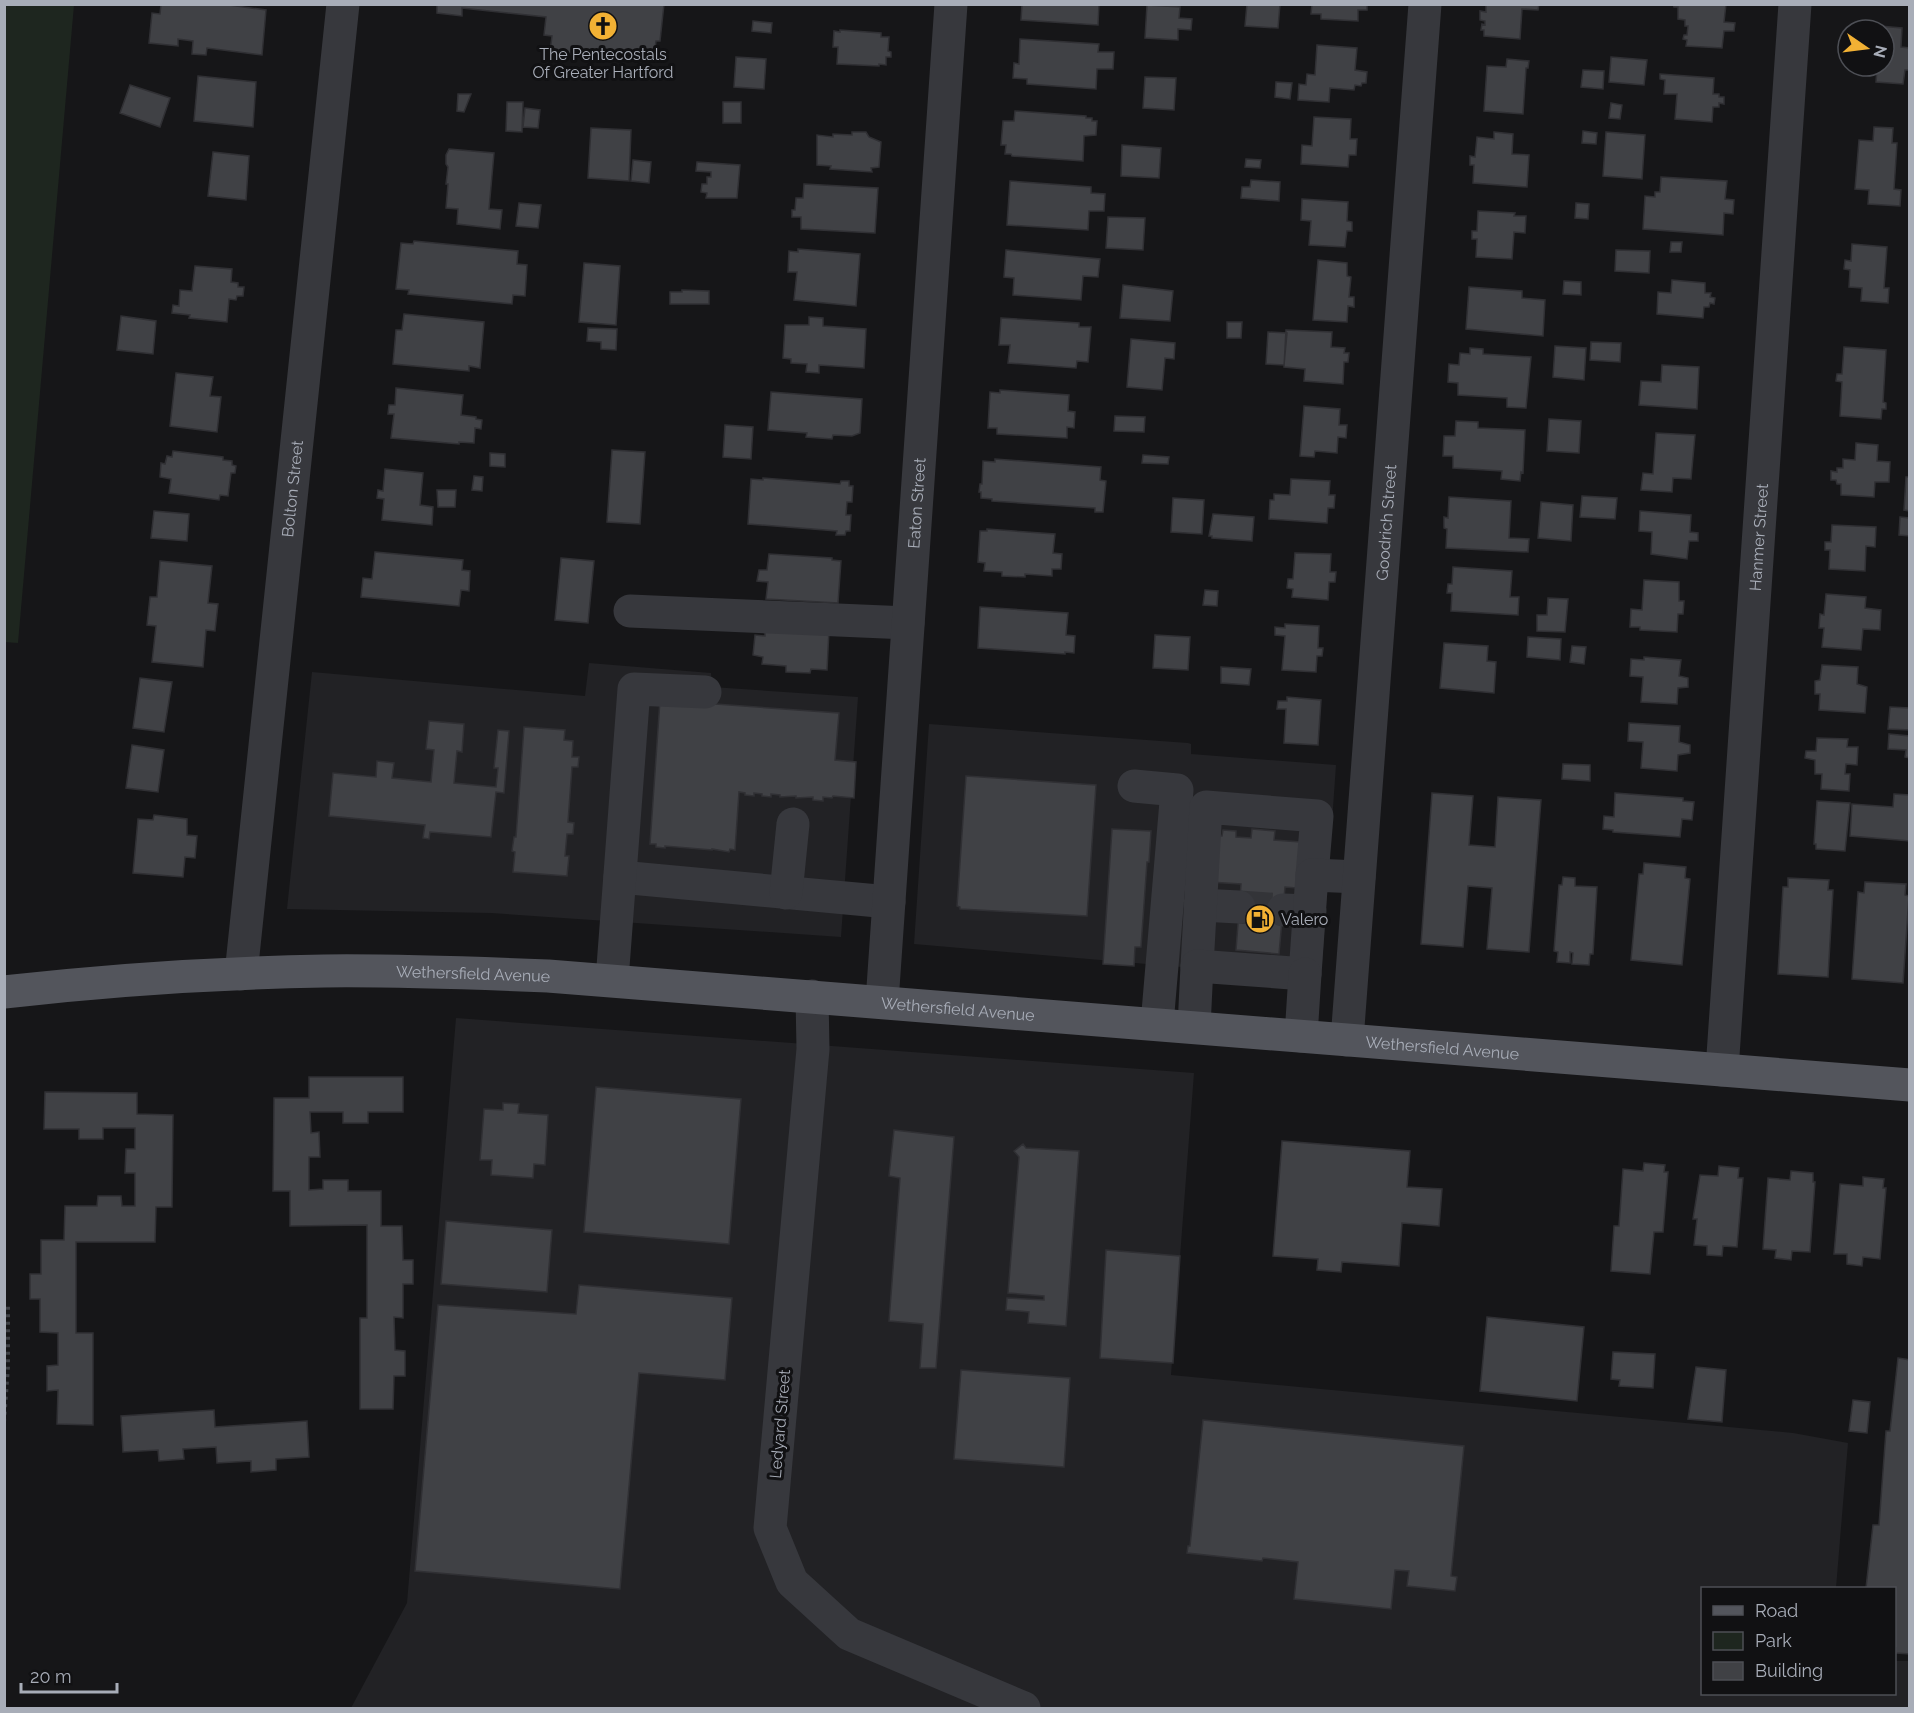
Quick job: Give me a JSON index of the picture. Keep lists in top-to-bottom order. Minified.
{"streets":{"main road":["Wethersfield Avenue"],"street":["Bolton Street","Eaton Street","Goodrich Street","Hanmer Street","Ledyard Street"]},"crossings":[["Bolton Street","Wethersfield Avenue"],["Eaton Street","Wethersfield Avenue"],["Goodrich Street","Wethersfield Avenue"],["Hanmer Street","Wethersfield Avenue"],["Wethersfield Avenue","Ledyard Street"]],"places":{"church":["The Pentecostals Of Greater Hartford"],"fuel station":["Valero"]},"legend":["Road","Park","Building"],"scale_bar":"20 m","north":"right"}
